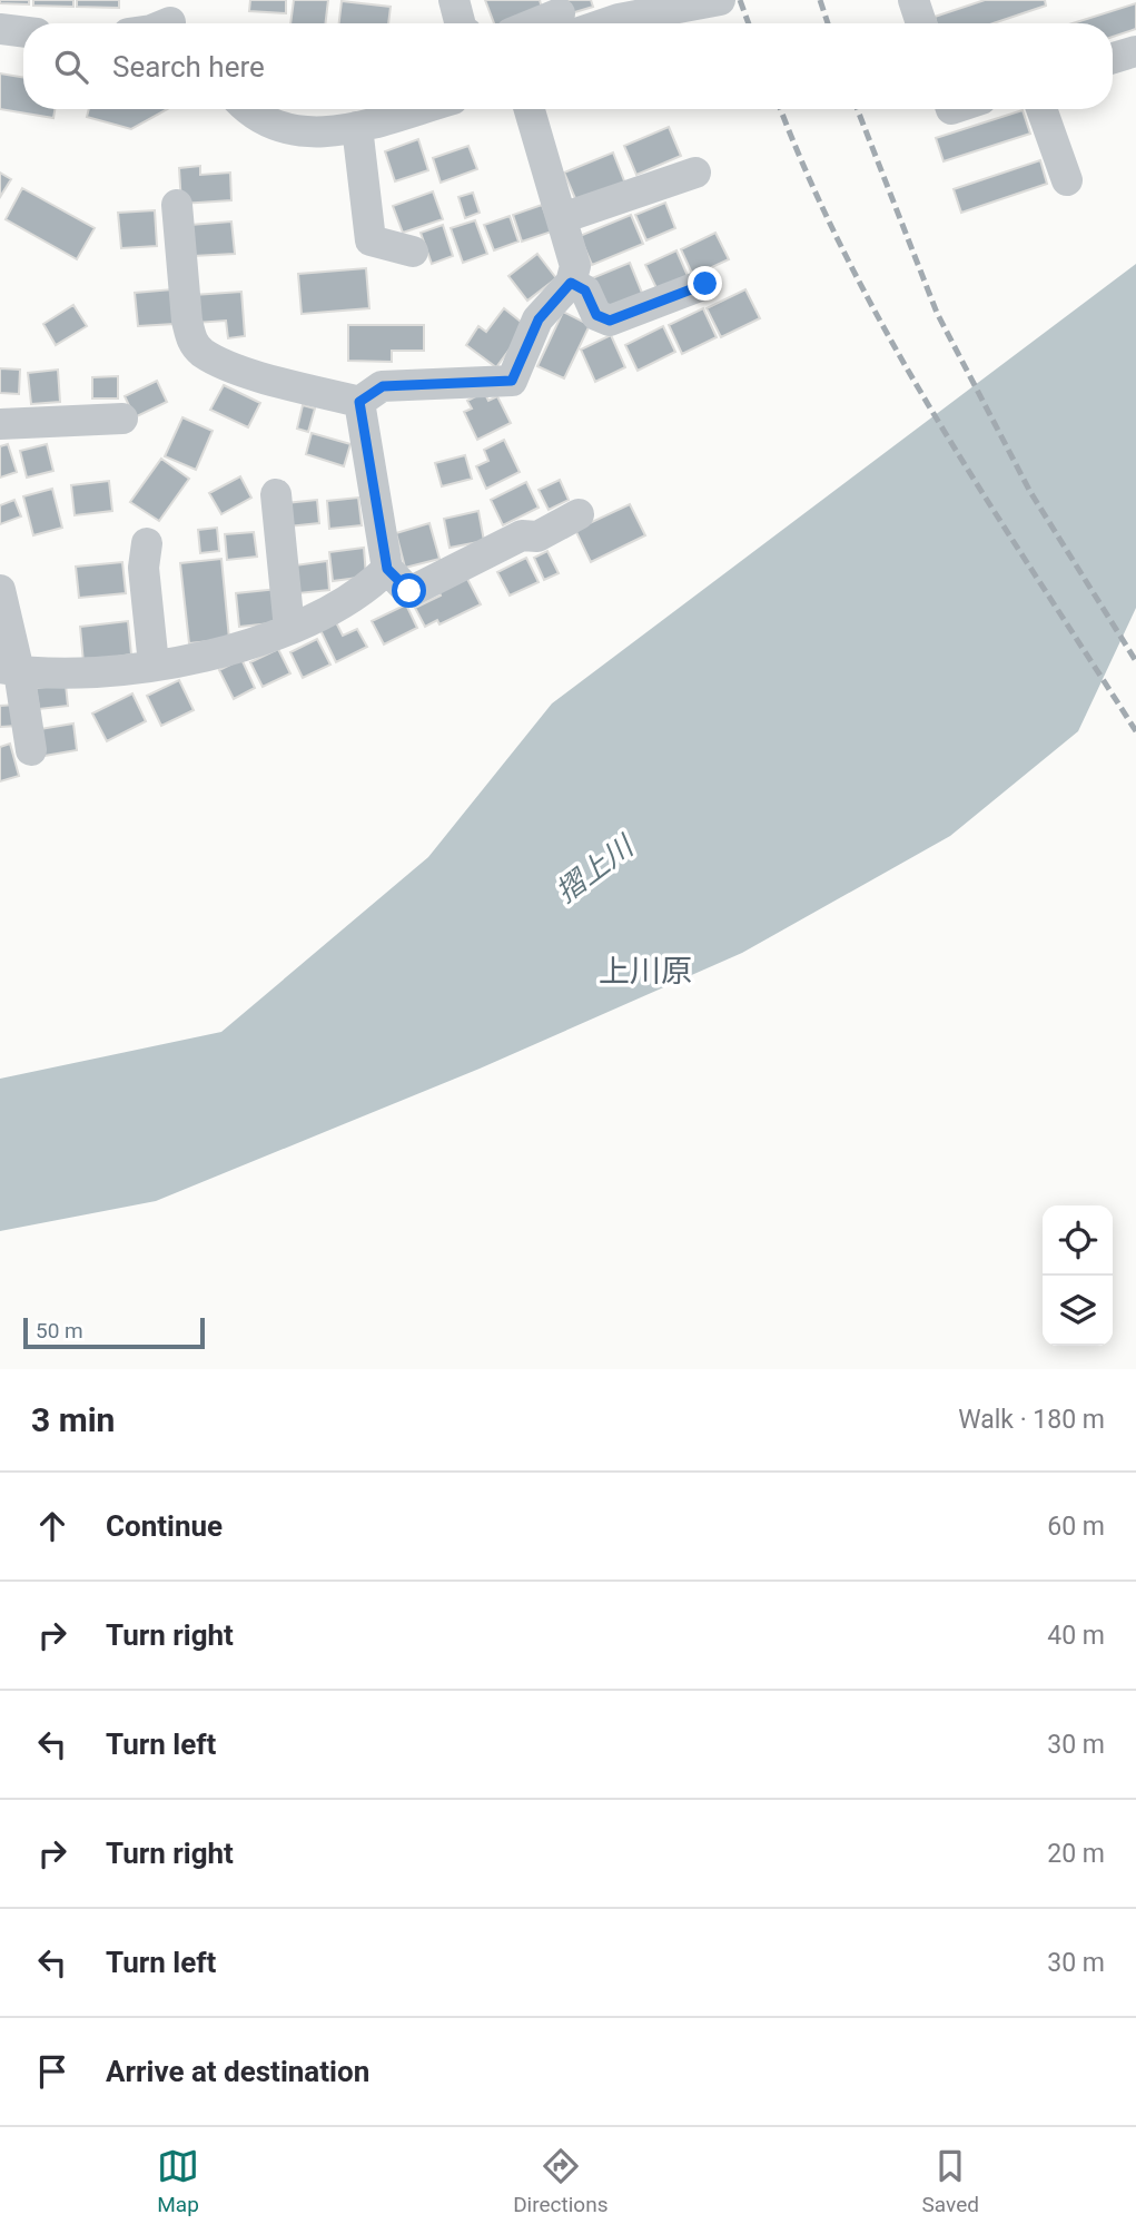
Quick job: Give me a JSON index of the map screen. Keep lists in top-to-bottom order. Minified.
{"districts":["上川原"],"water":["摺上川"],"scale_bar":"50 m","page":{"search":"Search here","scale":"50 m","heading":["3 min","Walk · 180 m"],"list":[["Continue","60 m"],["Turn right","40 m"],["Turn left","30 m"],["Turn right","20 m"],["Turn left","30 m"],"Arrive at destination"],"nav":["Map","Directions","Saved"]}}
